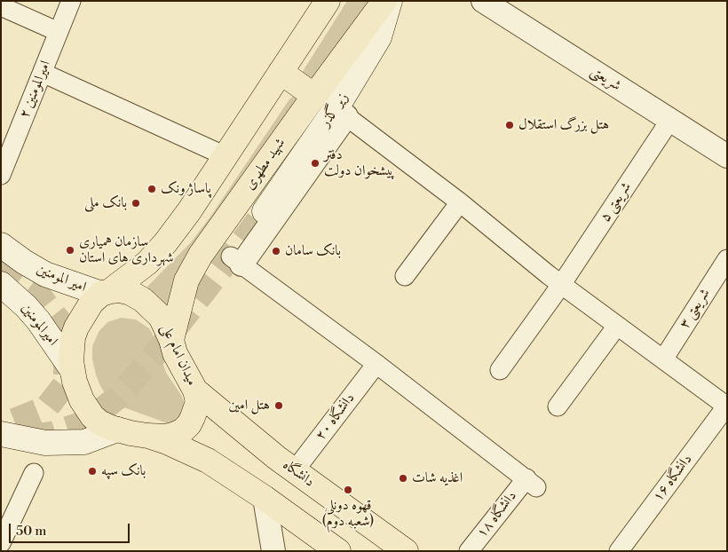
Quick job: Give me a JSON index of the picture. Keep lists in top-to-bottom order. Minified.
{"streets":{"main road":["زیر گذر","شهید مطهری","امیر المومنین","امیرالمومنین","میدان امام علی","دانشگاه"],"street":["شریعتی","امیرالمومنین ۲","شریعتی ۵","شریعتی ۳","دانشگاه ۲۰","دانشگاه ۱۶","دانشگاه ۱۸"]},"crossings":[["شریعتی","شریعتی ۵"],["شهید مطهری","امیر المومنین"],["شهید مطهری","امیرالمومنین"],["شهید مطهری","میدان امام علی"],["شهید مطهری","دانشگاه"],["امیر المومنین","امیرالمومنین"],["امیر المومنین","میدان امام علی"],["امیر المومنین","دانشگاه"],["امیرالمومنین","میدان امام علی"],["امیرالمومنین","دانشگاه"],["میدان امام علی","دانشگاه"],["دانشگاه ۲۰","دانشگاه"],["دانشگاه ۲۰","دانشگاه ۱۸"]],"places":["هتل بزرگ استقلال","دفتر پیشخوان دولت","پاساژ ونک","بانک ملی","سازمان همیاری شهرداری های استان","بانک سامان","هتل امین","بانک سپه","اغذیه شات","قهوه دونلی (شعبه دوم)"],"scale_bar":"50 m"}
